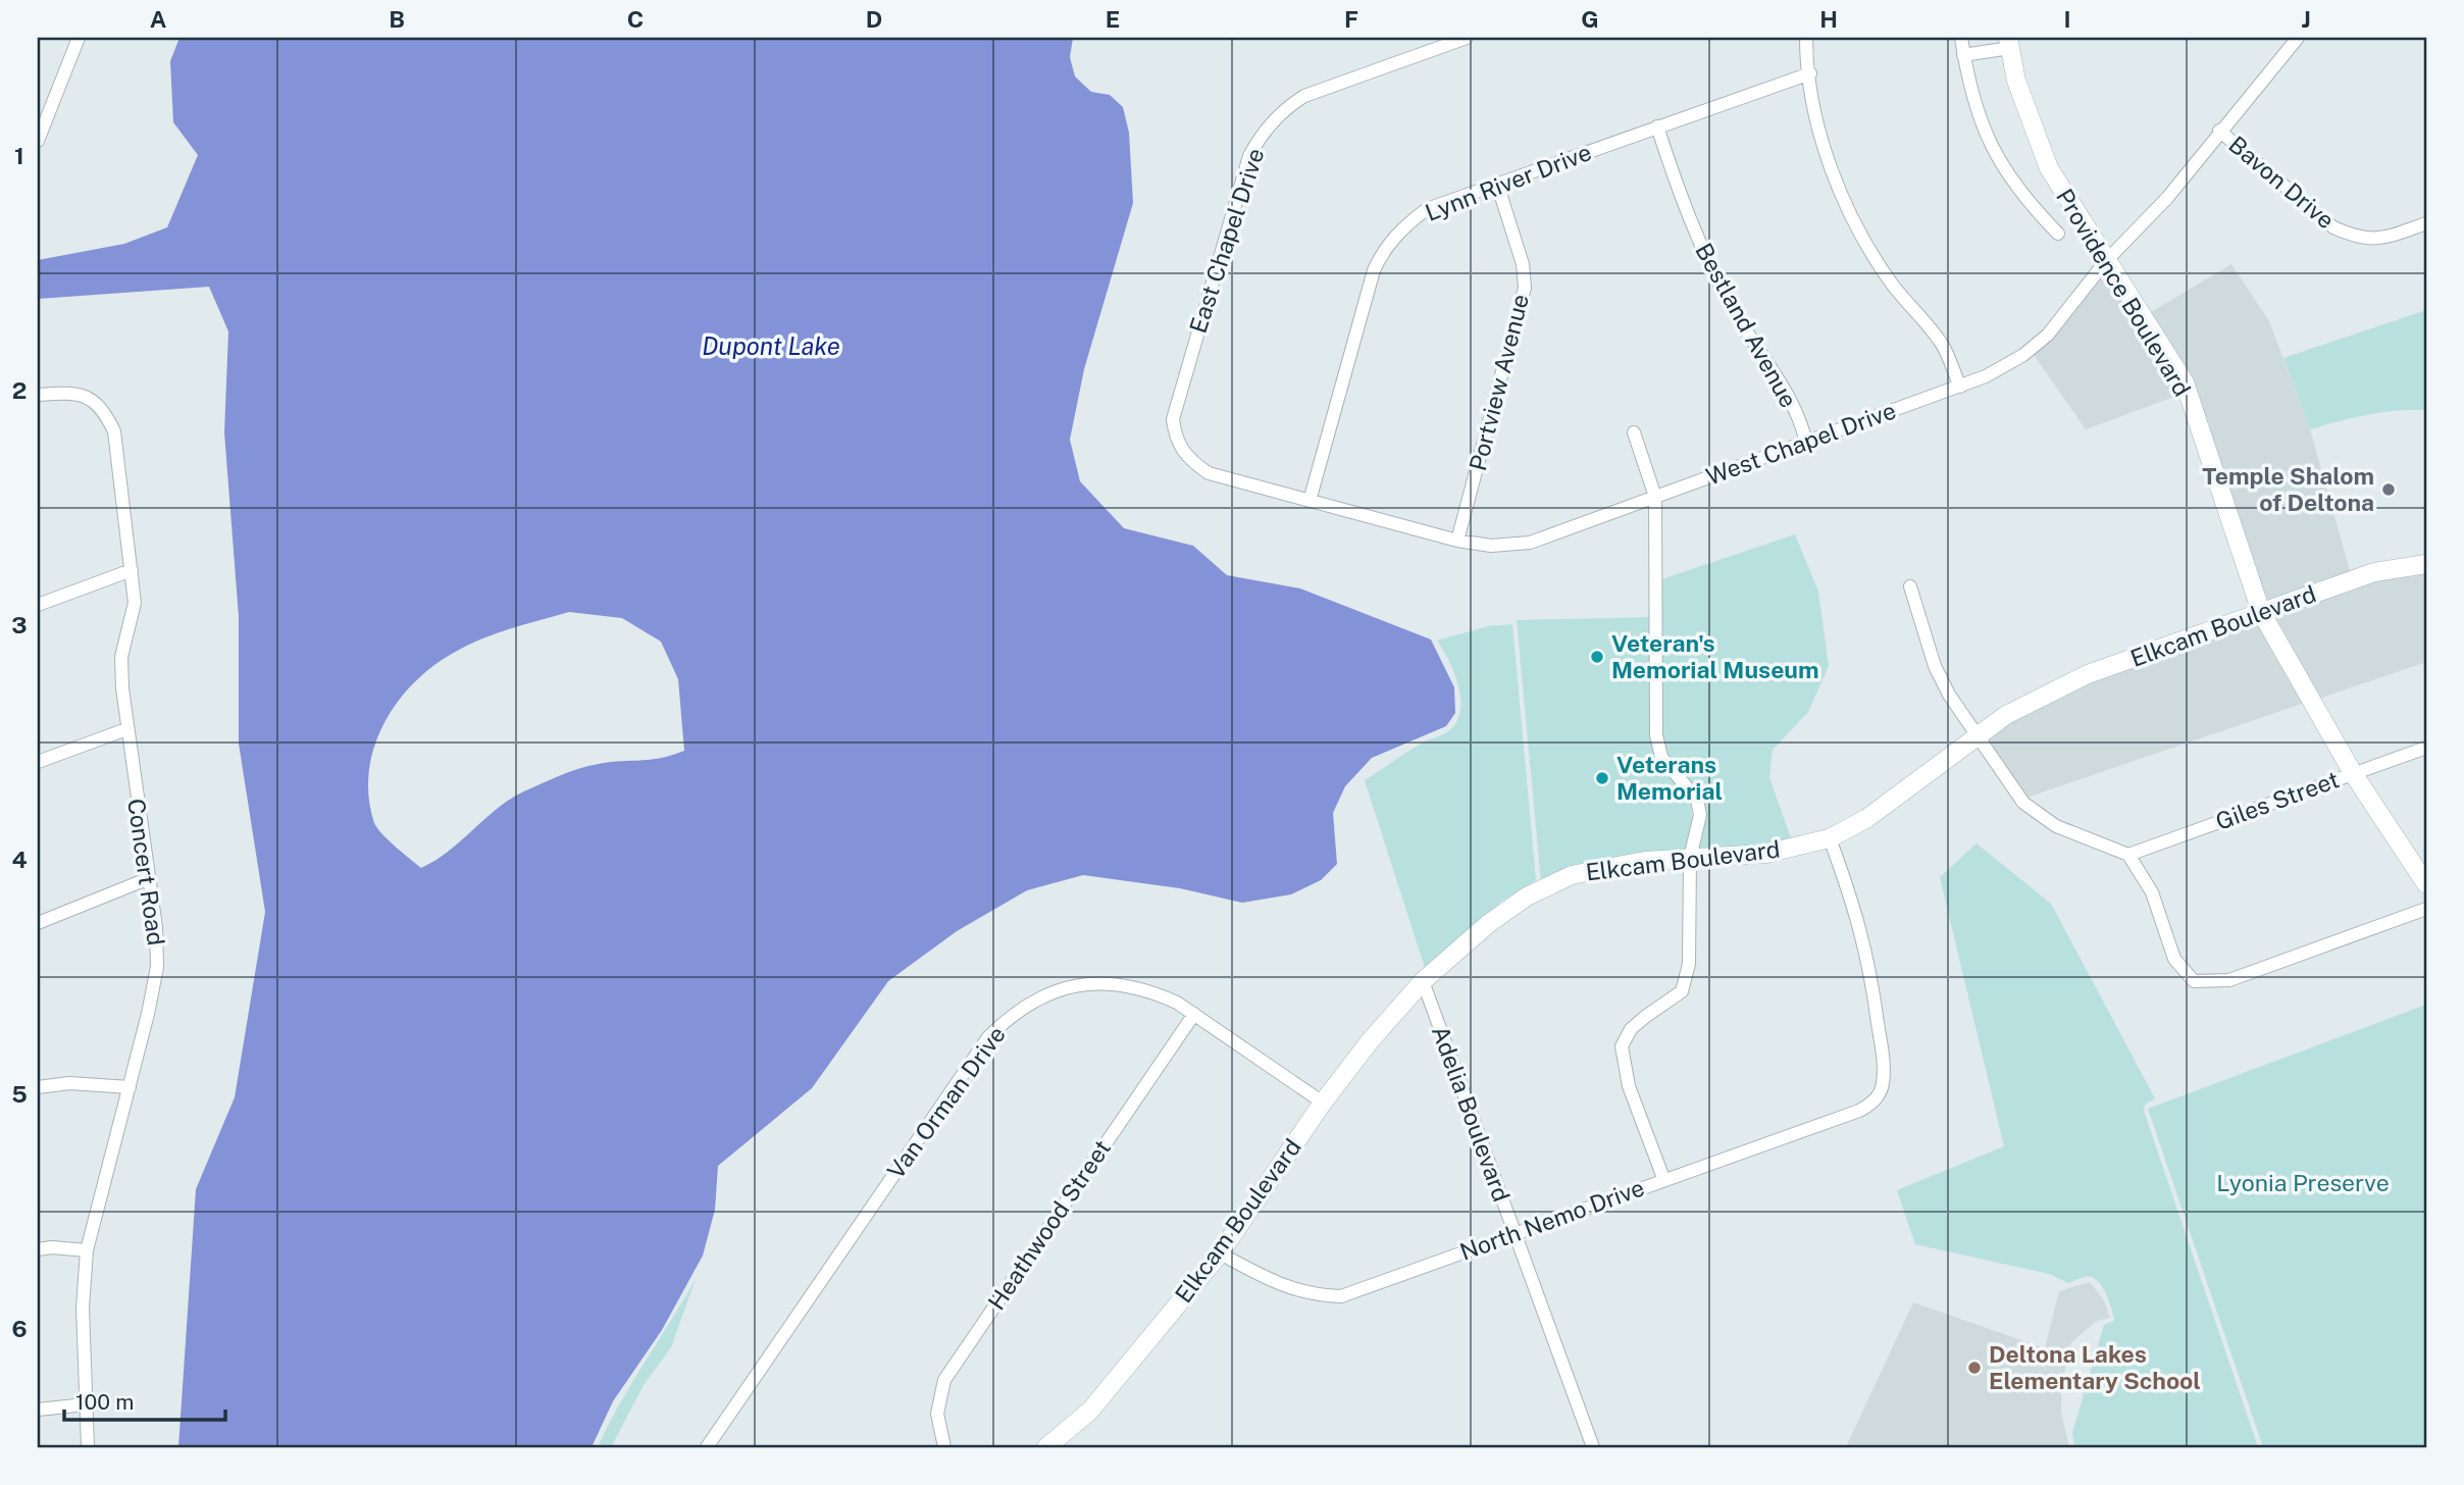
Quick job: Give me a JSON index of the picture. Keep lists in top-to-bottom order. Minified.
{"streets":{"street":["Lynn River Drive","Bavon Drive","East Chapel Drive","Providence Boulevard","Bestland Avenue","Portview Avenue","West Chapel Drive","Elkcam Boulevard","Giles Street","Concert Road","Van Orman Drive","Adelia Boulevard","North Nemo Drive","Heathwood Street"]},"crossings":[["Lynn River Drive","Bestland Avenue"],["Lynn River Drive","Portview Avenue"],["Lynn River Drive","West Chapel Drive"],["Bavon Drive","West Chapel Drive"],["East Chapel Drive","West Chapel Drive"],["Providence Boulevard","West Chapel Drive"],["Providence Boulevard","Elkcam Boulevard"],["Providence Boulevard","Giles Street"],["Bestland Avenue","West Chapel Drive"],["Portview Avenue","West Chapel Drive"],["Elkcam Boulevard","Van Orman Drive"],["Elkcam Boulevard","Adelia Boulevard"],["Elkcam Boulevard","North Nemo Drive"],["Van Orman Drive","Heathwood Street"],["Adelia Boulevard","North Nemo Drive"]],"water":["Dupont Lake"],"parks":["Lyonia Preserve"],"places":["Temple Shalom of Deltona","Veteran's Memorial Museum","Veterans Memorial","Deltona Lakes Elementary School"],"scale_bar":"100 m","grid":{"columns":["A","B","C","D","E","F","G","H","I","J"],"rows":["1","2","3","4","5","6"]}}
